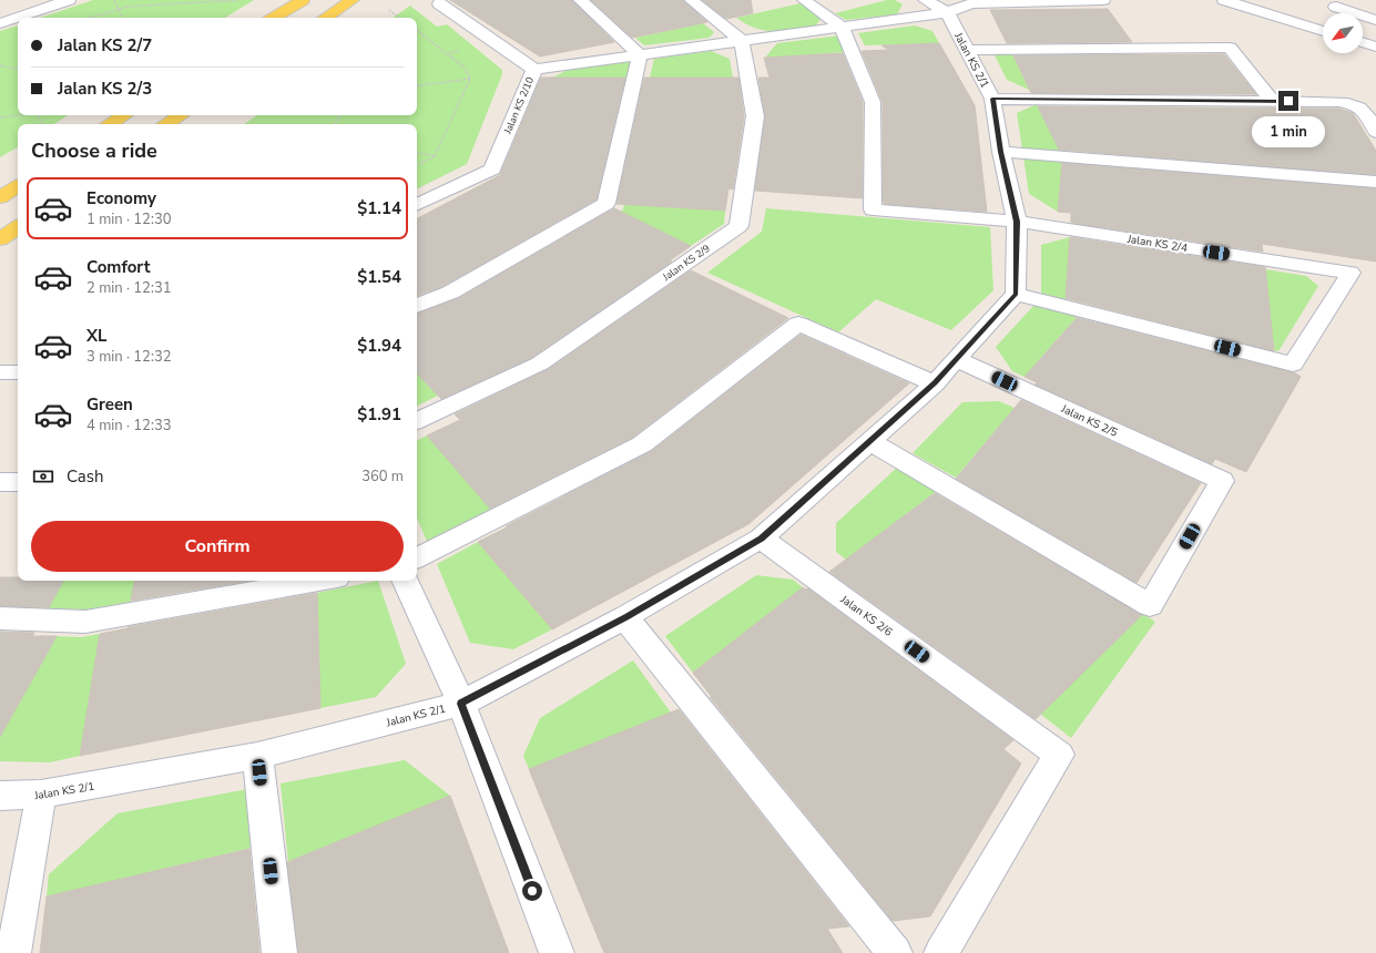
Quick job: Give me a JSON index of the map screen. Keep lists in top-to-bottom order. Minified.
{"streets":{"street":["Jalan KS 2/1","Jalan KS 2/10","Jalan KS 2/4","Jalan KS 2/9","Jalan KS 2/5","Jalan KS 2/6"]},"crossings":[["Jalan KS 2/1","Jalan KS 2/4"],["Jalan KS 2/1","Jalan KS 2/5"],["Jalan KS 2/1","Jalan KS 2/6"]],"north":"bottom left","page":{"banner":["Jalan KS 2/7","Jalan KS 2/3"],"bubble":"1 min","heading":"Choose a ride","list":[{"name":"Economy","note":"1 min · 12:30","value":"$1.14"},{"name":"Comfort","note":"2 min · 12:31","value":"$1.54"},{"name":"XL","note":"3 min · 12:32","value":"$1.94"},{"name":"Green","note":"4 min · 12:33","value":"$1.91"}],"pay":["Cash","360 m"],"buttons":"Confirm"}}
